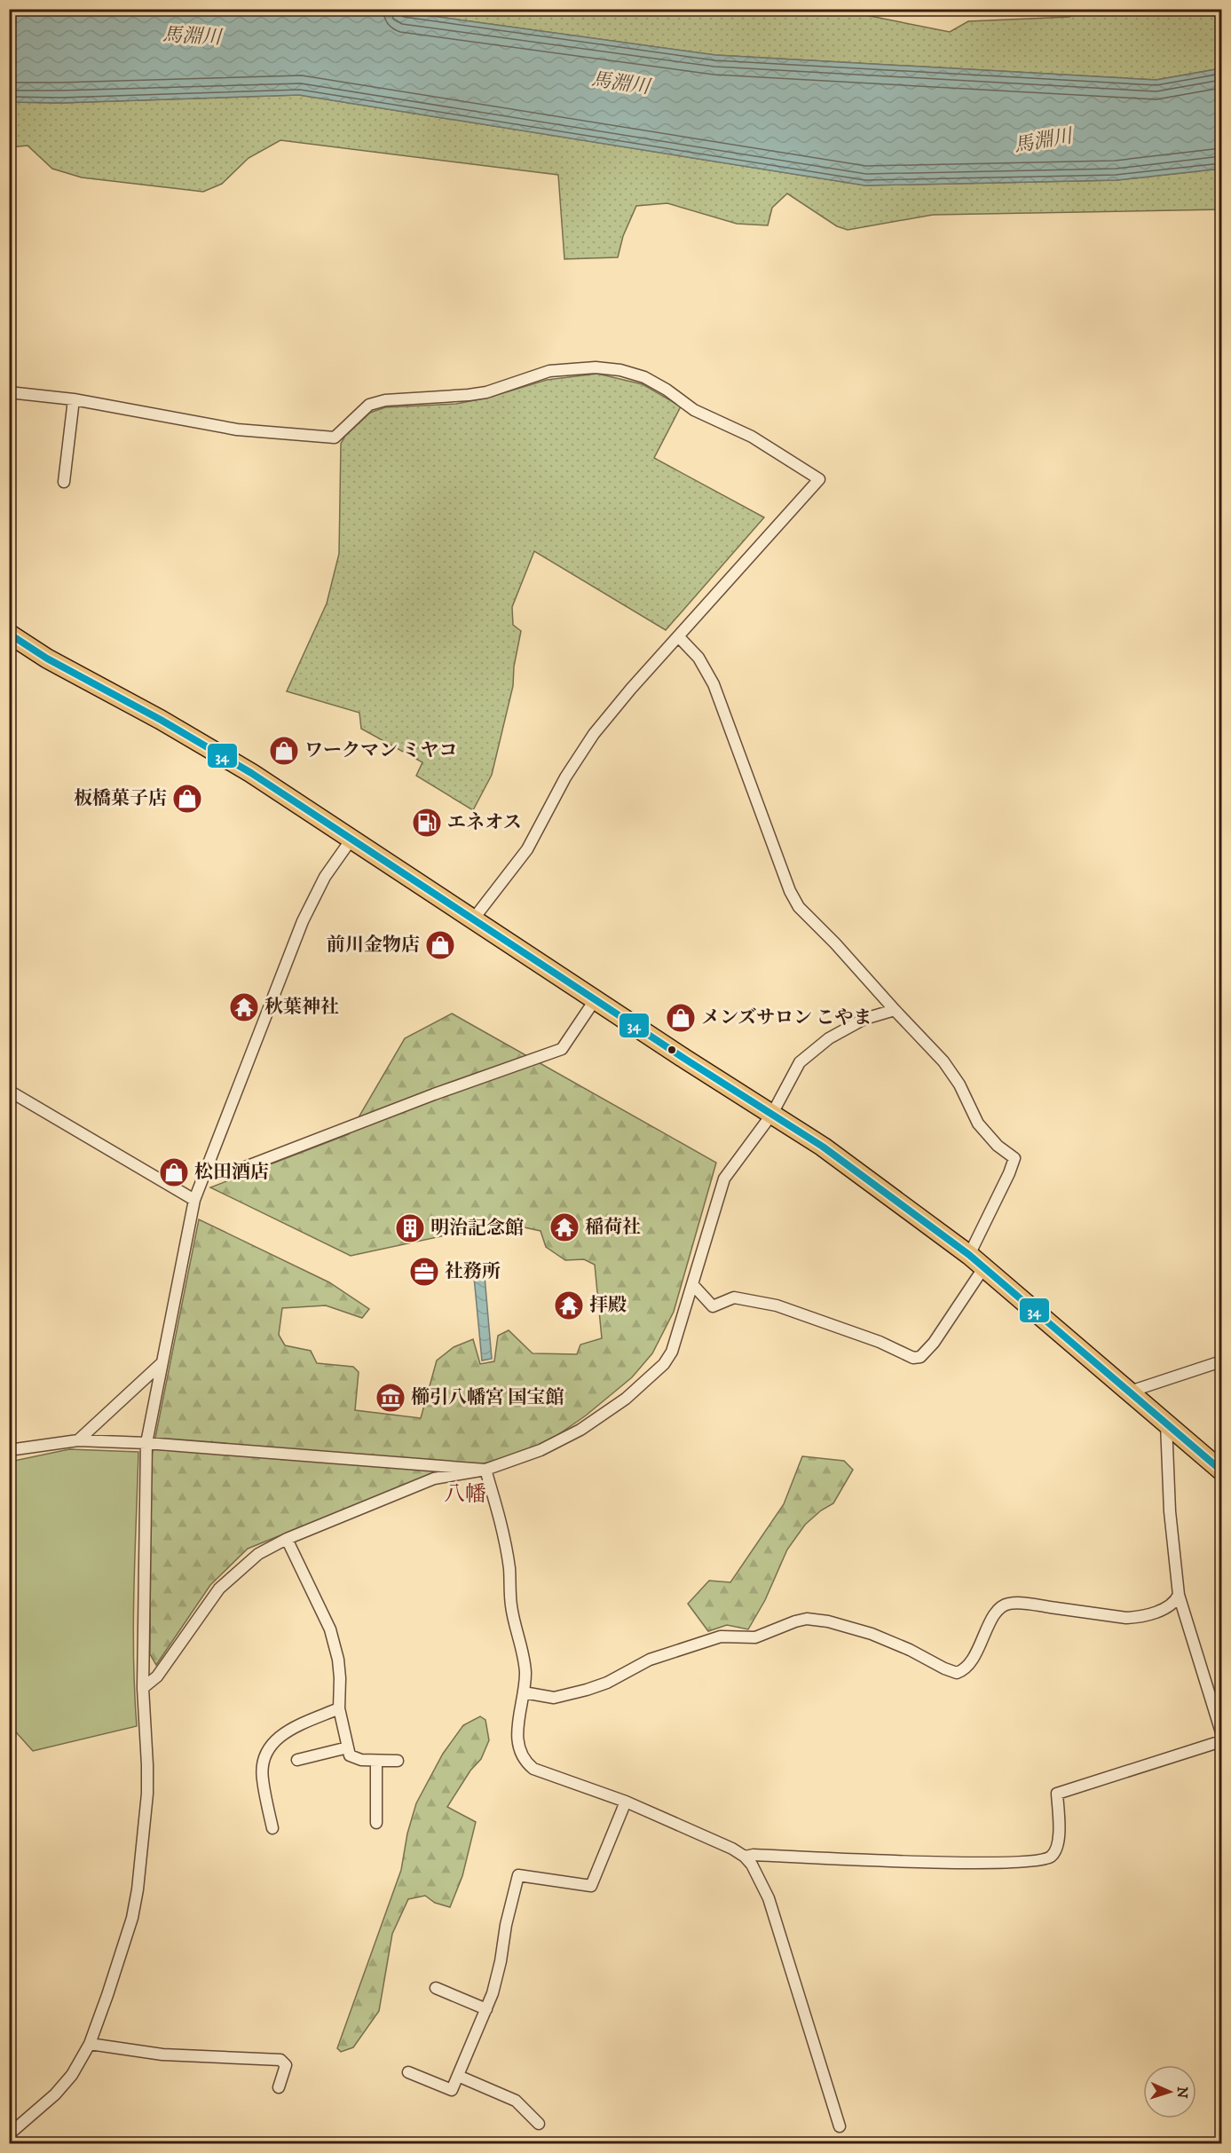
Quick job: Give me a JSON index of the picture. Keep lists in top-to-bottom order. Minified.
{"districts":["八幡"],"water":["馬淵川"],"places":{"shop":["ワークマン ミヤコ","板橋菓子店","前川金物店","メンズサロン こやま","松田酒店"],"fuel station":["エネオス"],"temple":["秋葉神社","稲荷社","拝殿"],"building":["明治記念館"],"office":["社務所"],"museum":["櫛引八幡宮 国宝館"]},"lines":["transit line 34"],"north":"right"}
